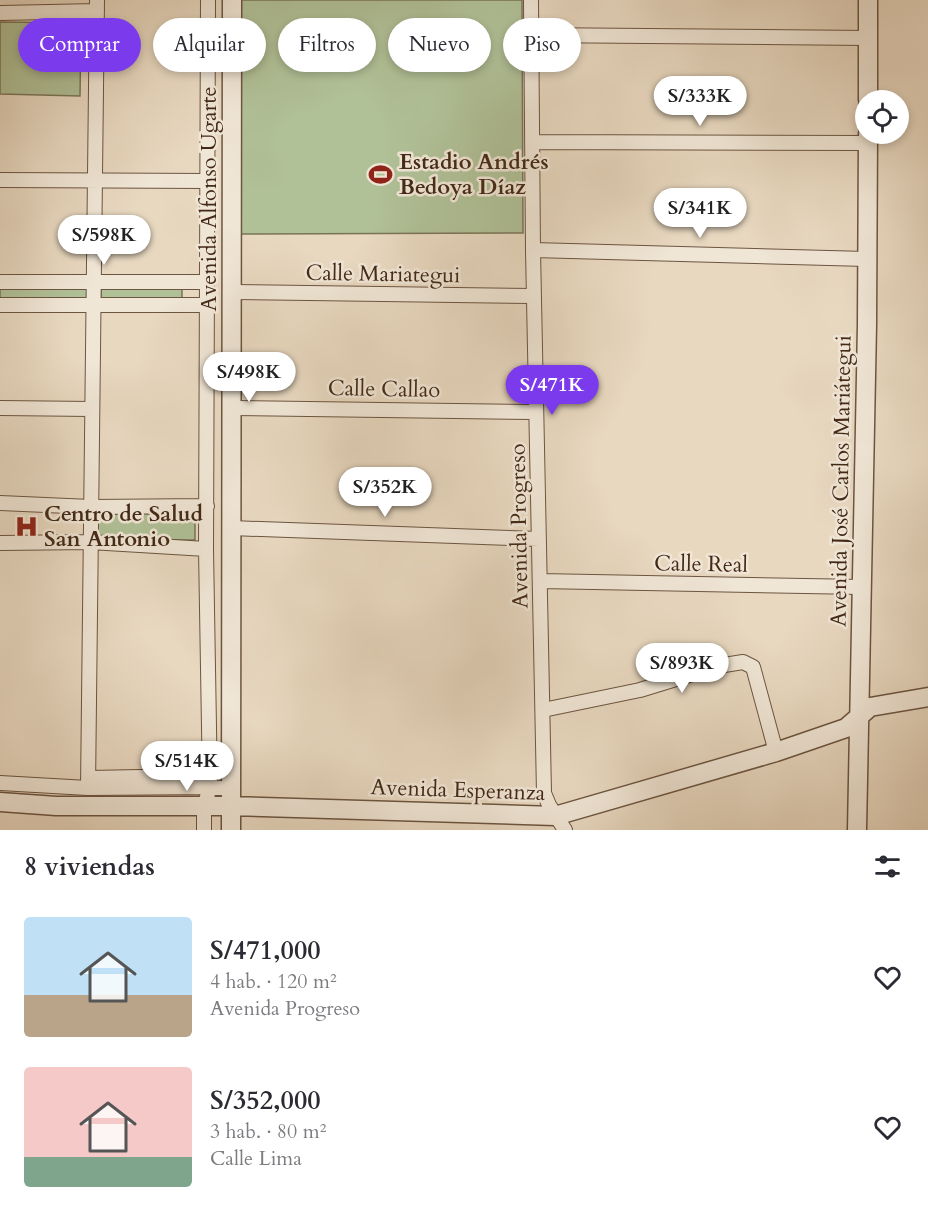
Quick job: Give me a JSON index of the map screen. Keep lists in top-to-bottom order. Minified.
{"streets":{"street":["Avenida Alfonso Ugarte","Calle Mariategui","Calle Callao","Avenida José Carlos Mariátegui","Avenida Progreso","Calle Real","Avenida Esperanza"]},"crossings":[["Avenida Alfonso Ugarte","Calle Mariategui"],["Avenida Alfonso Ugarte","Calle Callao"],["Avenida Alfonso Ugarte","Avenida Esperanza"],["Calle Mariategui","Avenida Progreso"],["Calle Callao","Avenida Progreso"],["Avenida José Carlos Mariátegui","Calle Real"],["Avenida José Carlos Mariátegui","Avenida Esperanza"],["Avenida Progreso","Calle Real"],["Avenida Progreso","Avenida Esperanza"]],"places":{"sports":["Estadio Andrés Bedoya Díaz"],"hospital":["Centro de Salud San Antonio"]},"page":{"chip":["Comprar","Alquilar","Filtros","Nuevo","Piso"],"price":["S/333K","S/341K","S/598K","S/498K","S/471K","S/352K","S/893K","S/514K"],"heading":"8 viviendas","list":[{"name":"S/471,000","note":"4 hab. · 120 m² · Avenida Progreso"},{"name":"S/352,000","note":"3 hab. · 80 m² · Calle Lima"}]}}
